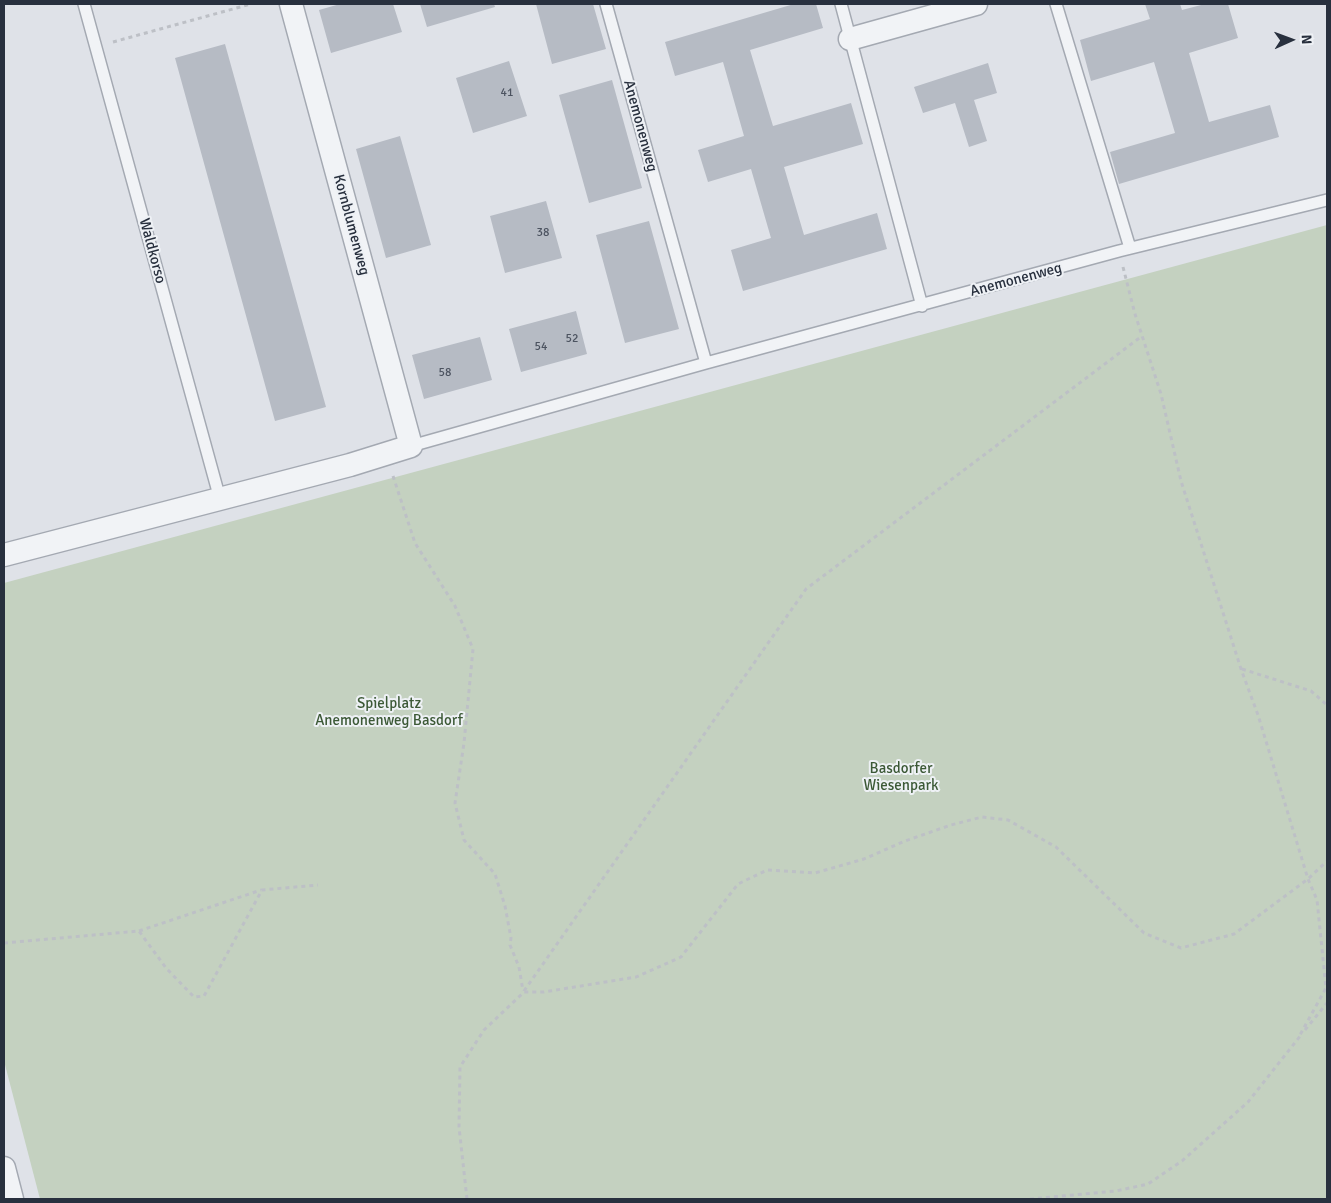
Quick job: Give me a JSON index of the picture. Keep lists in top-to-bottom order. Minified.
{"streets":{"street":["Kornblumenweg"],"lane":["Anemonenweg","Waldkorso"]},"crossings":[["Anemonenweg","Kornblumenweg"]],"parks":["Spielplatz Anemonenweg Basdorf","Basdorfer Wiesenpark"],"house_numbers":["41","38","52","54","58"],"north":"right"}
